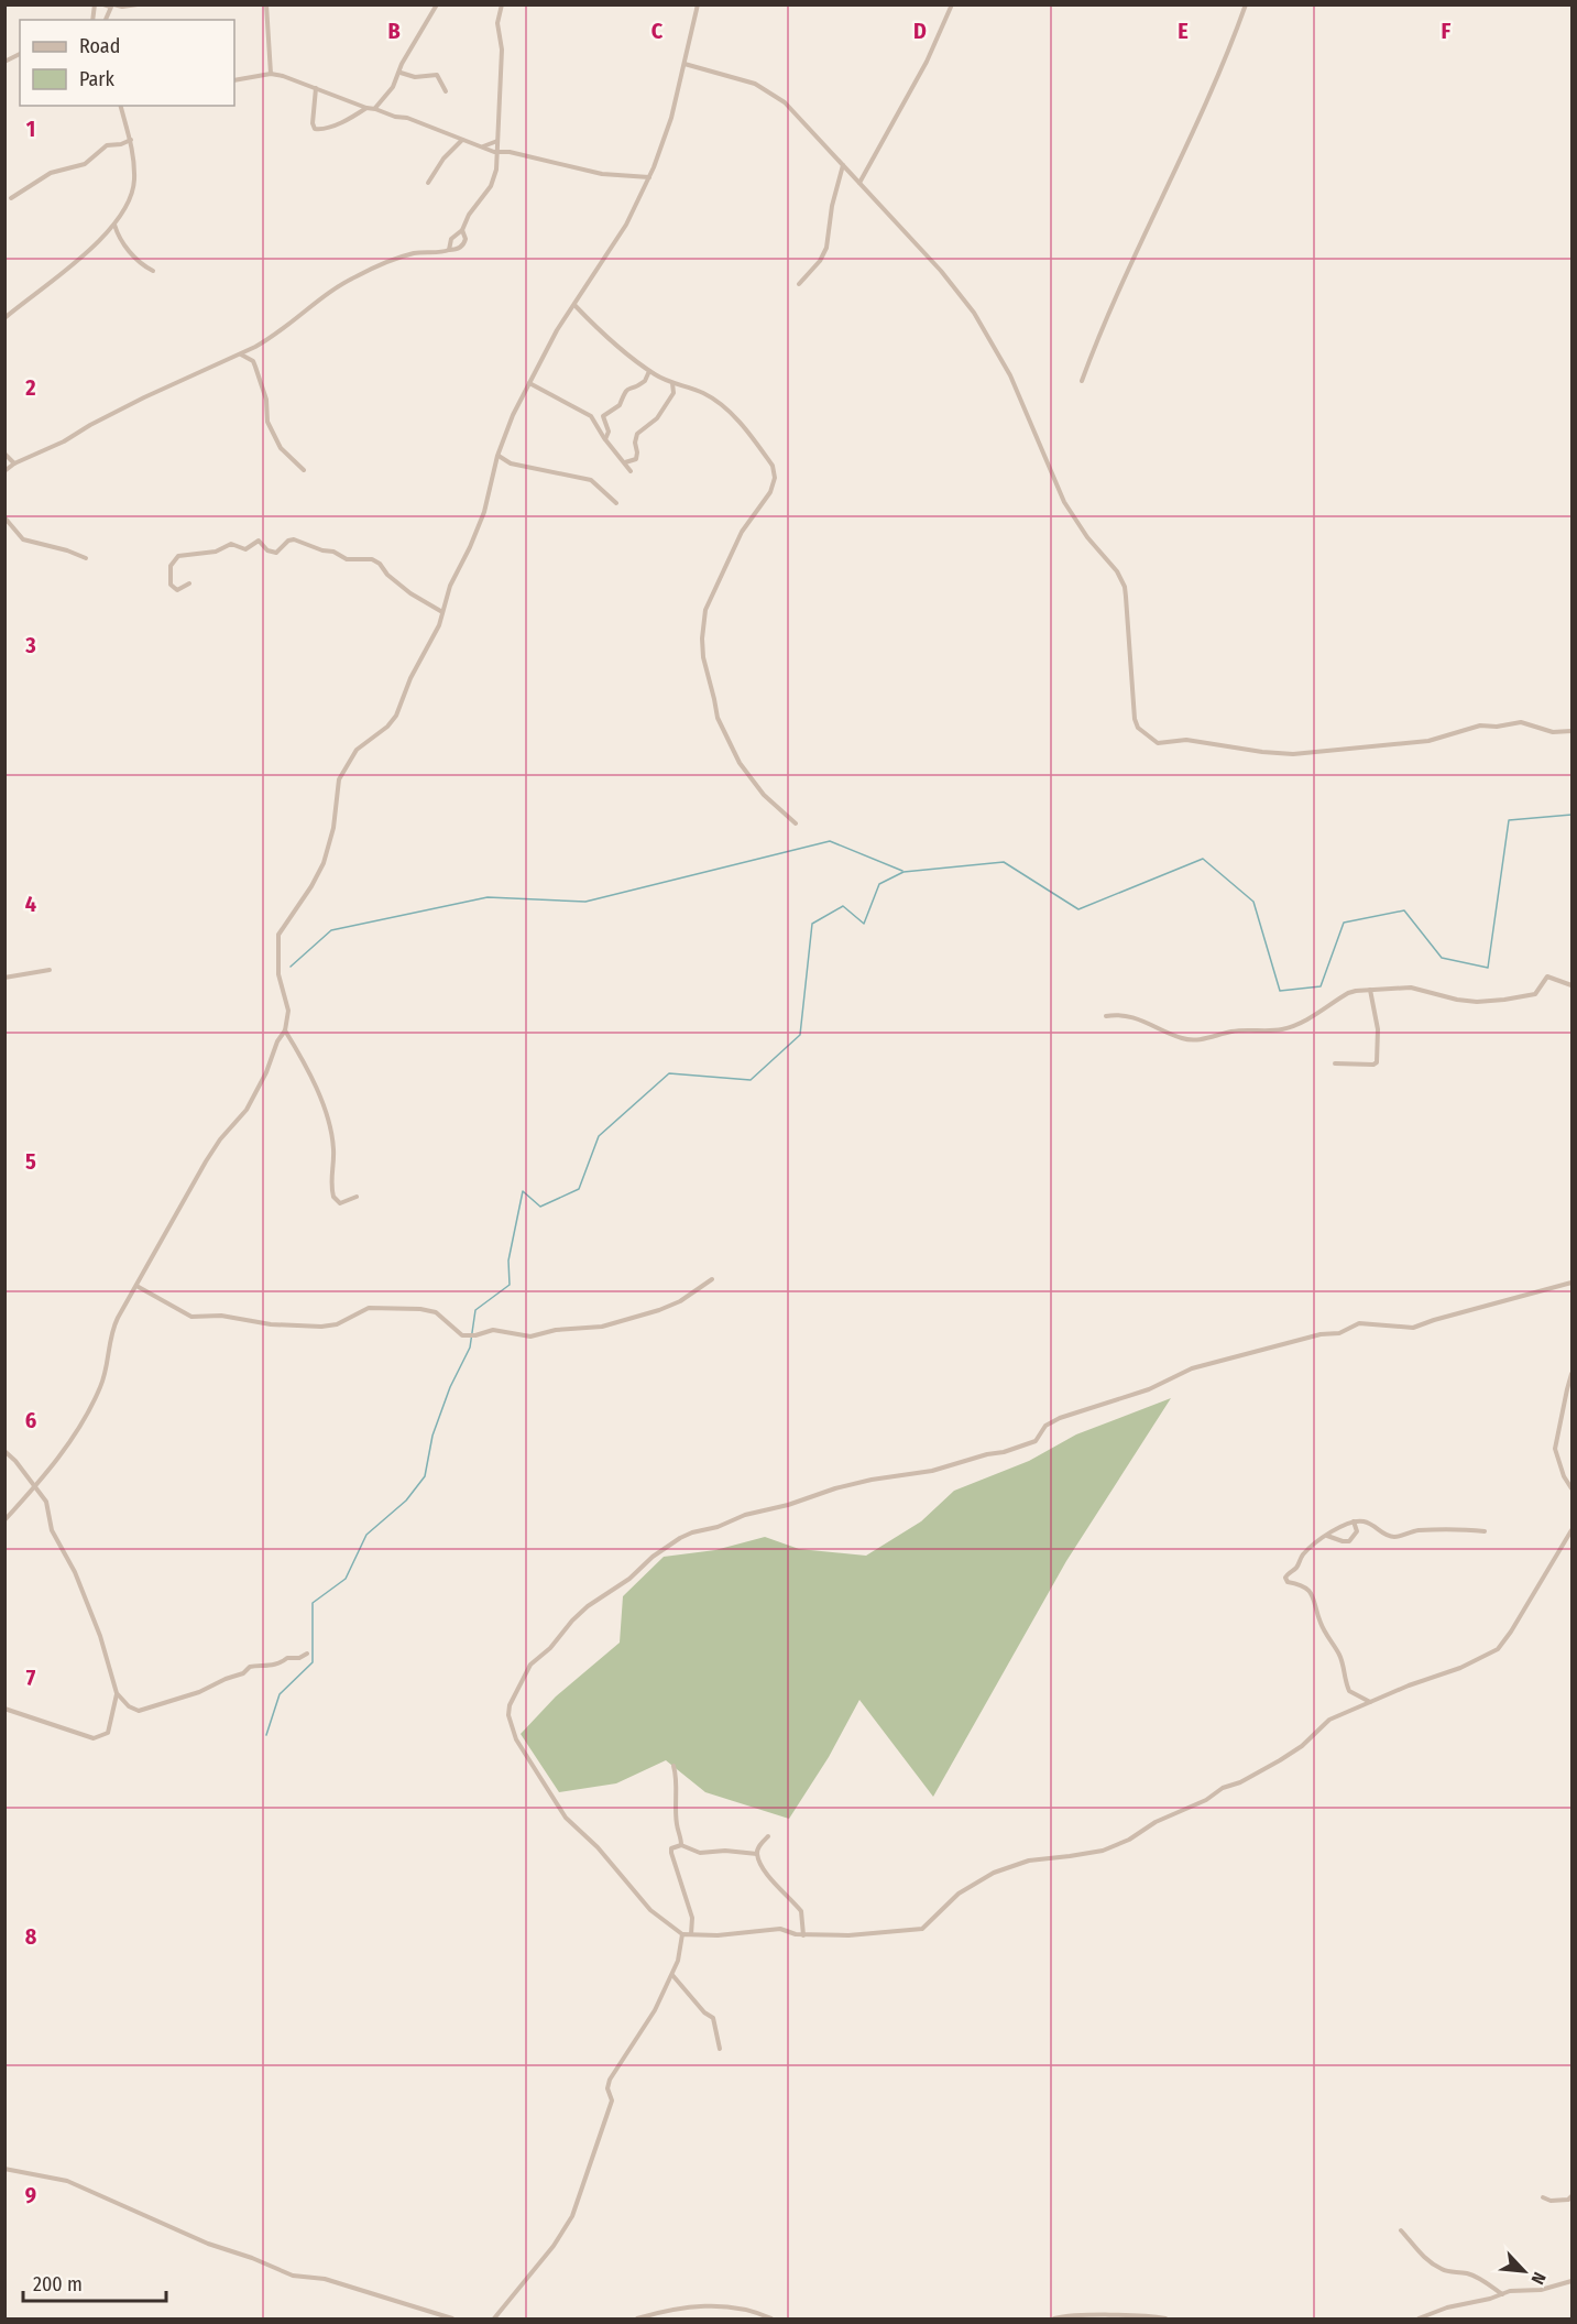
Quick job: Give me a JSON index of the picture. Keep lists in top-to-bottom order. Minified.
{"legend":["Road","Park"],"scale_bar":"200 m","north":"bottom right","grid":{"columns":["B","C","D","E","F"],"rows":["1","2","3","4","5","6","7","8","9"]}}
